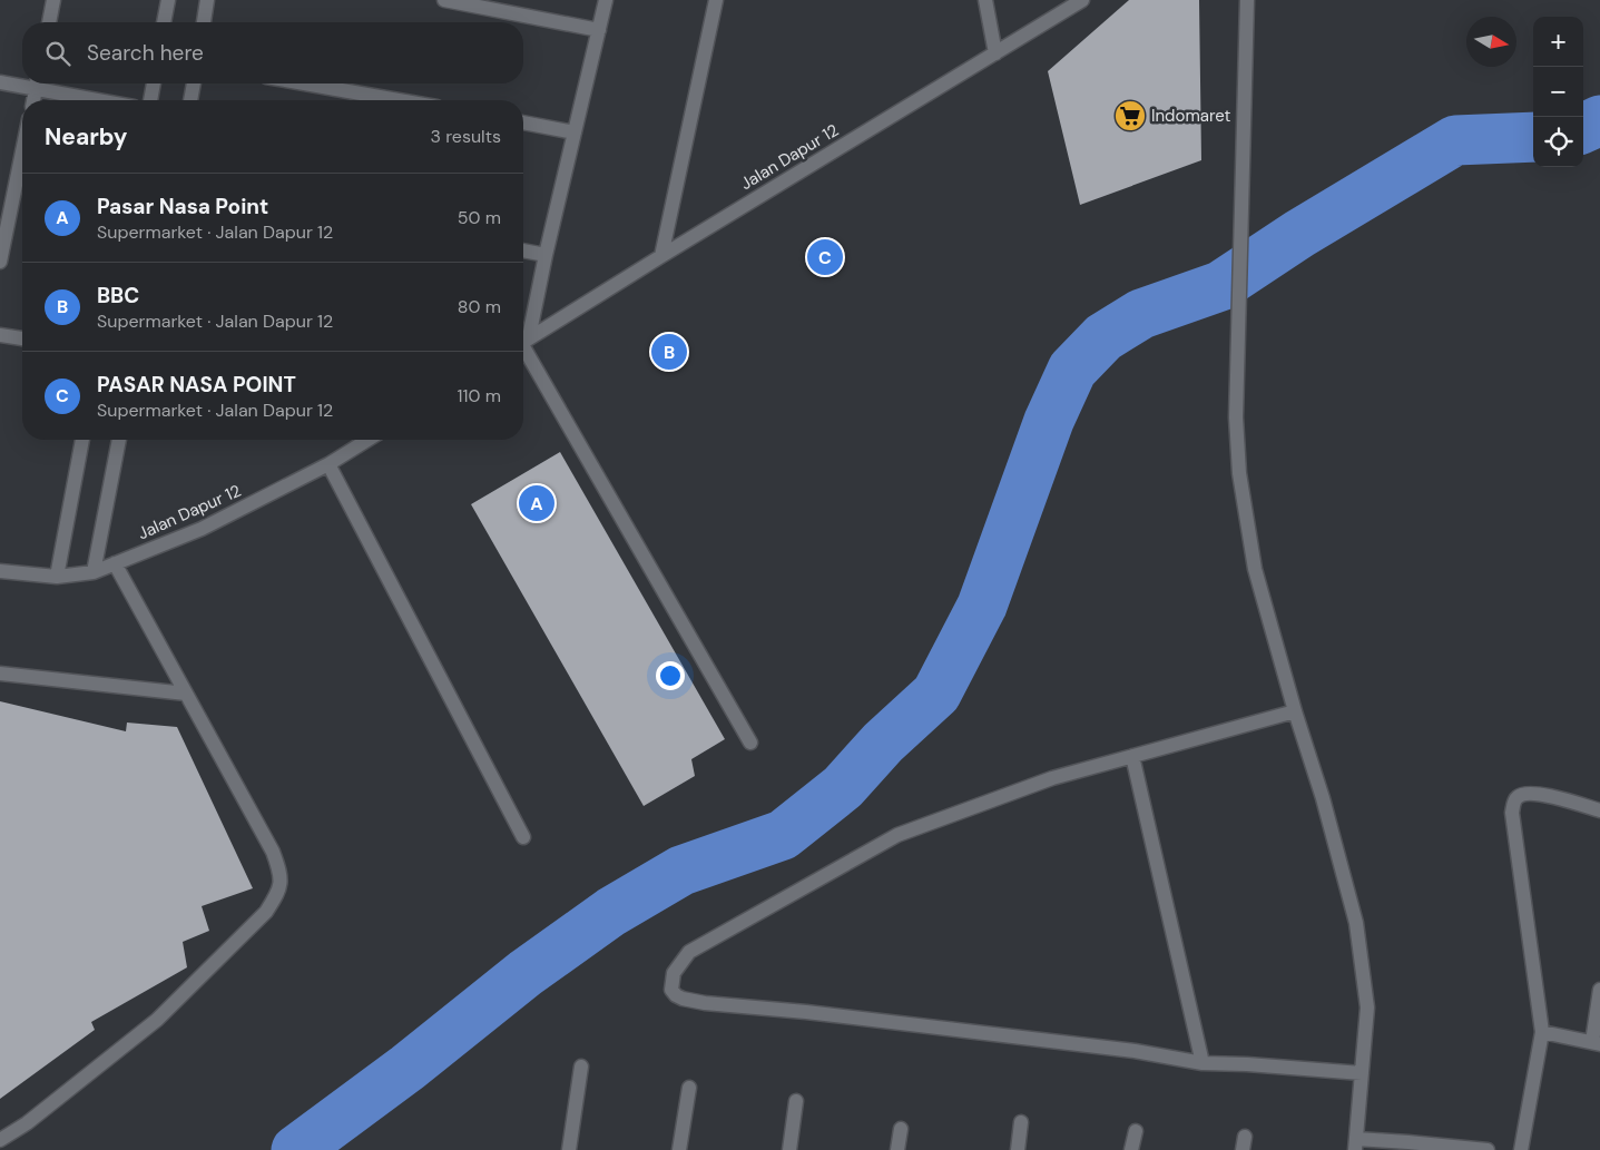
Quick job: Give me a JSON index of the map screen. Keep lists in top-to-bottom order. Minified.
{"streets":{"street":["Jalan Dapur 12"]},"places":{"supermarket":["Indomaret"]},"north":"right","page":{"map_buttons":["+","−"],"search":"Search here","heading":["Nearby","3 results"],"list":[{"mark":"A","name":"Pasar Nasa Point","note":"Supermarket · Jalan Dapur 12","value":"50 m"},{"mark":"B","name":"BBC","note":"Supermarket · Jalan Dapur 12","value":"80 m"},{"mark":"C","name":"PASAR NASA POINT","note":"Supermarket · Jalan Dapur 12","value":"110 m"}],"pins":["C","B","A"]}}
